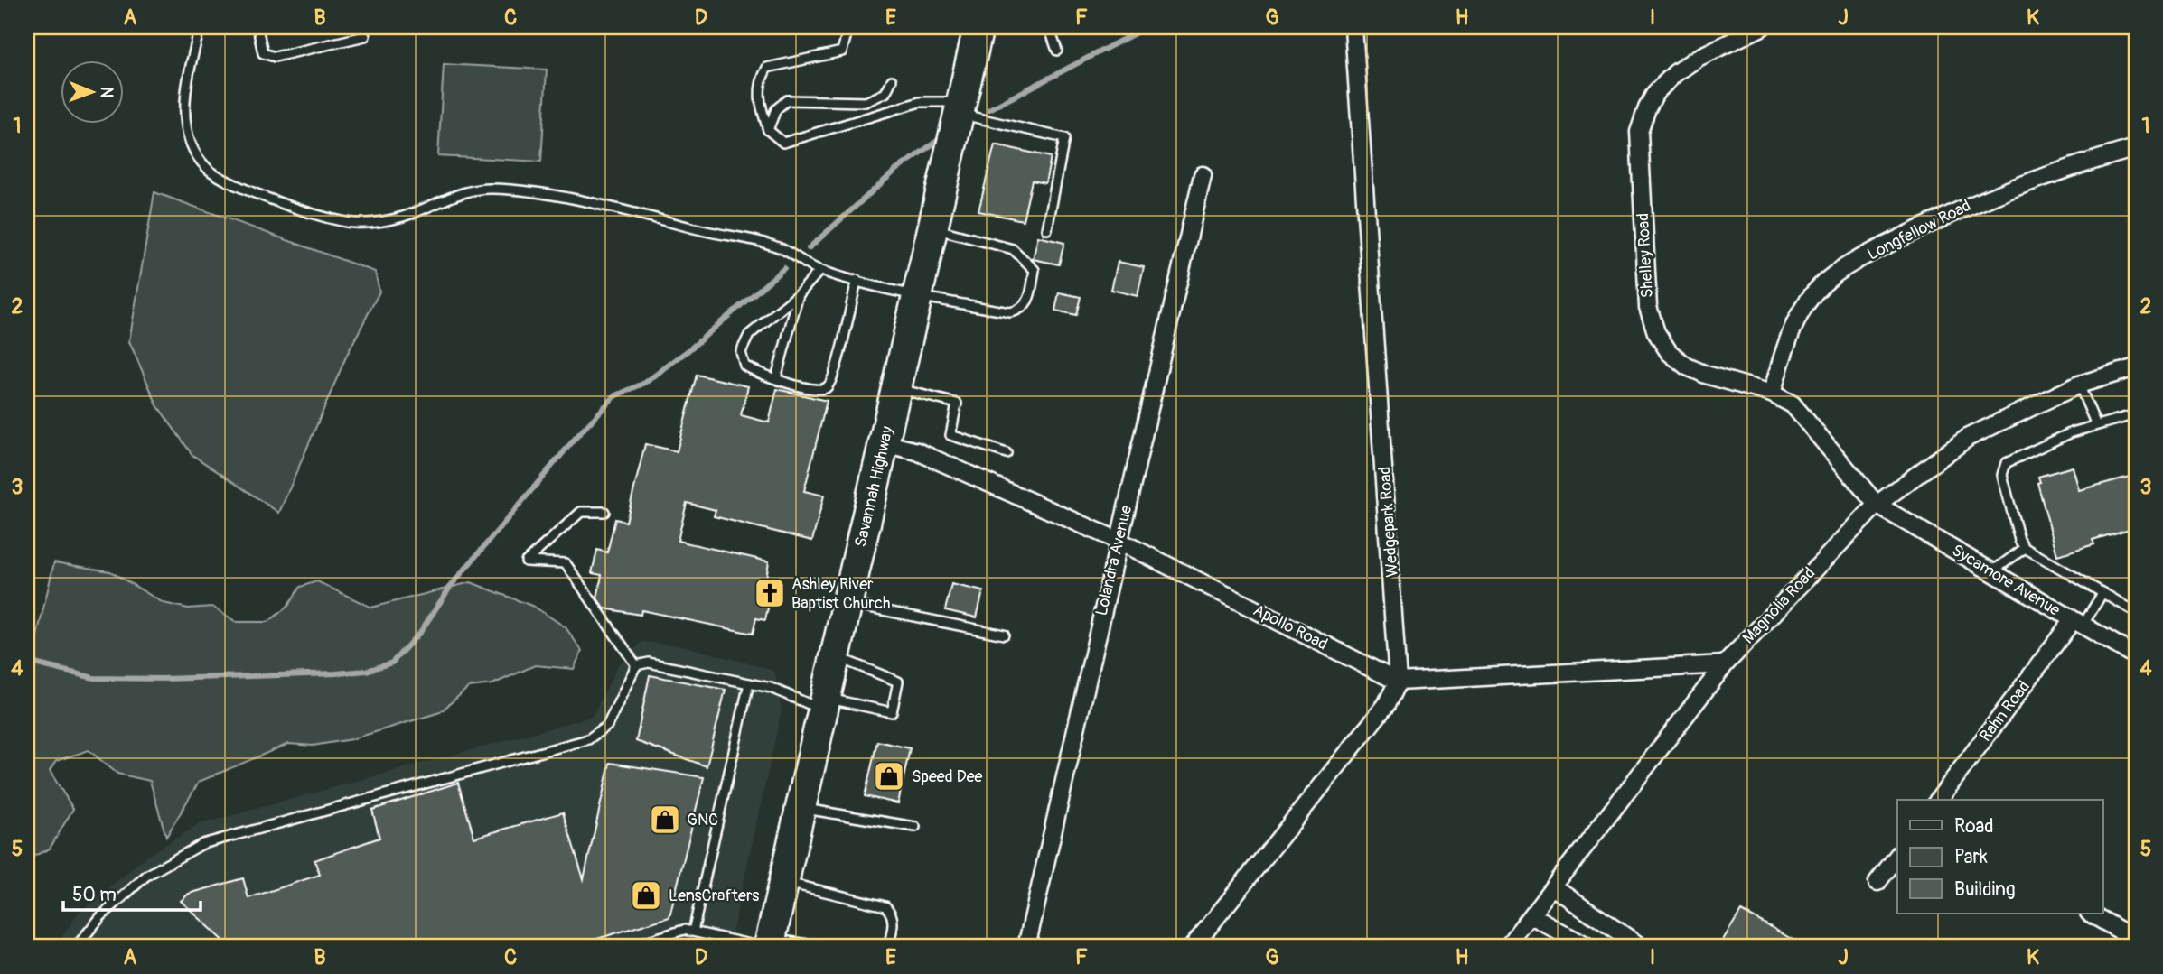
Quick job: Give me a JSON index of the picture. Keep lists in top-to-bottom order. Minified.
{"streets":{"highway":["Savannah Highway"],"street":["Longfellow Road","Shelley Road","Wedgepark Road","Lolandra Avenue","Sycamore Avenue","Magnolia Road","Apollo Road","Rahn Road"]},"crossings":[["Longfellow Road","Shelley Road"],["Shelley Road","Sycamore Avenue"],["Shelley Road","Magnolia Road"],["Savannah Highway","Apollo Road"],["Wedgepark Road","Apollo Road"],["Lolandra Avenue","Apollo Road"],["Sycamore Avenue","Magnolia Road"],["Sycamore Avenue","Rahn Road"],["Magnolia Road","Apollo Road"]],"places":{"church":["Ashley River Baptist Church"],"shop":["Speed Dee","GNC","LensCrafters"]},"legend":["Road","Park","Building"],"scale_bar":"50 m","north":"right","grid":{"columns":["A","B","C","D","E","F","G","H","I","J","K"],"rows":["1","2","3","4","5"]}}
